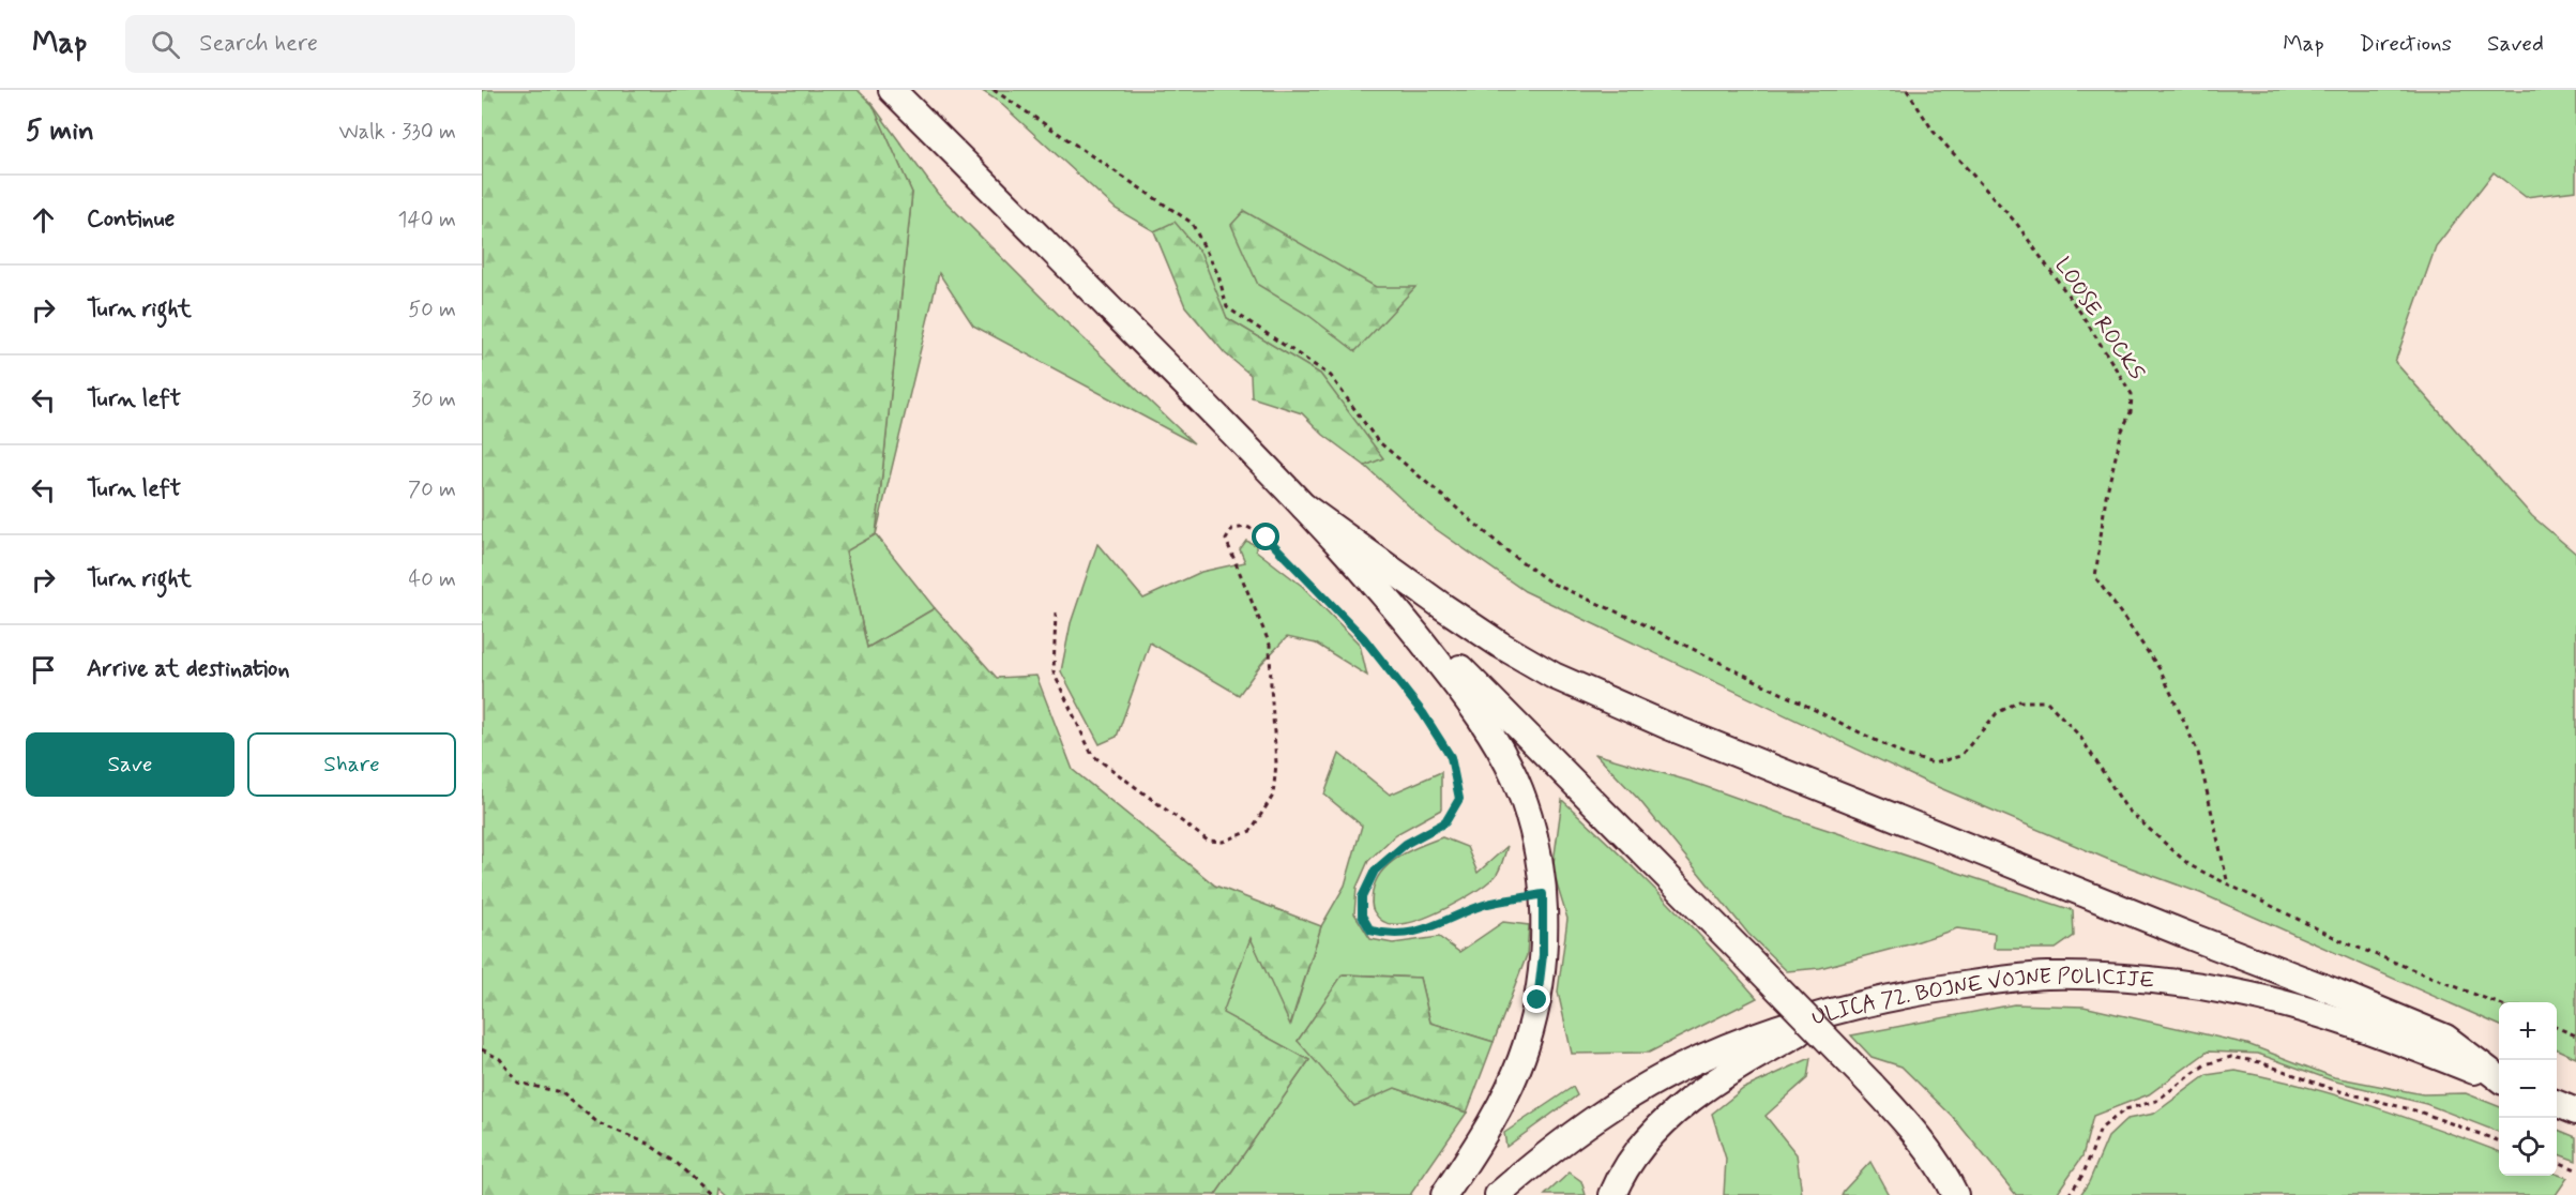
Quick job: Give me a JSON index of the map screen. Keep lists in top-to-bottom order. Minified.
{"streets":{"main road":["ULICA 72. BOJNE VOJNE POLICIJE"],"path":["LOOSE ROCKS"]},"page":{"header":"Map","search":"Search here","nav":["Map","Directions","Saved"],"heading":["5 min","Walk · 330 m"],"list":[["Continue","140 m"],["Turn right","50 m"],["Turn left","30 m"],["Turn left","70 m"],["Turn right","40 m"],"Arrive at destination"],"buttons":["Save","Share"],"map_buttons":["+","−"]}}
